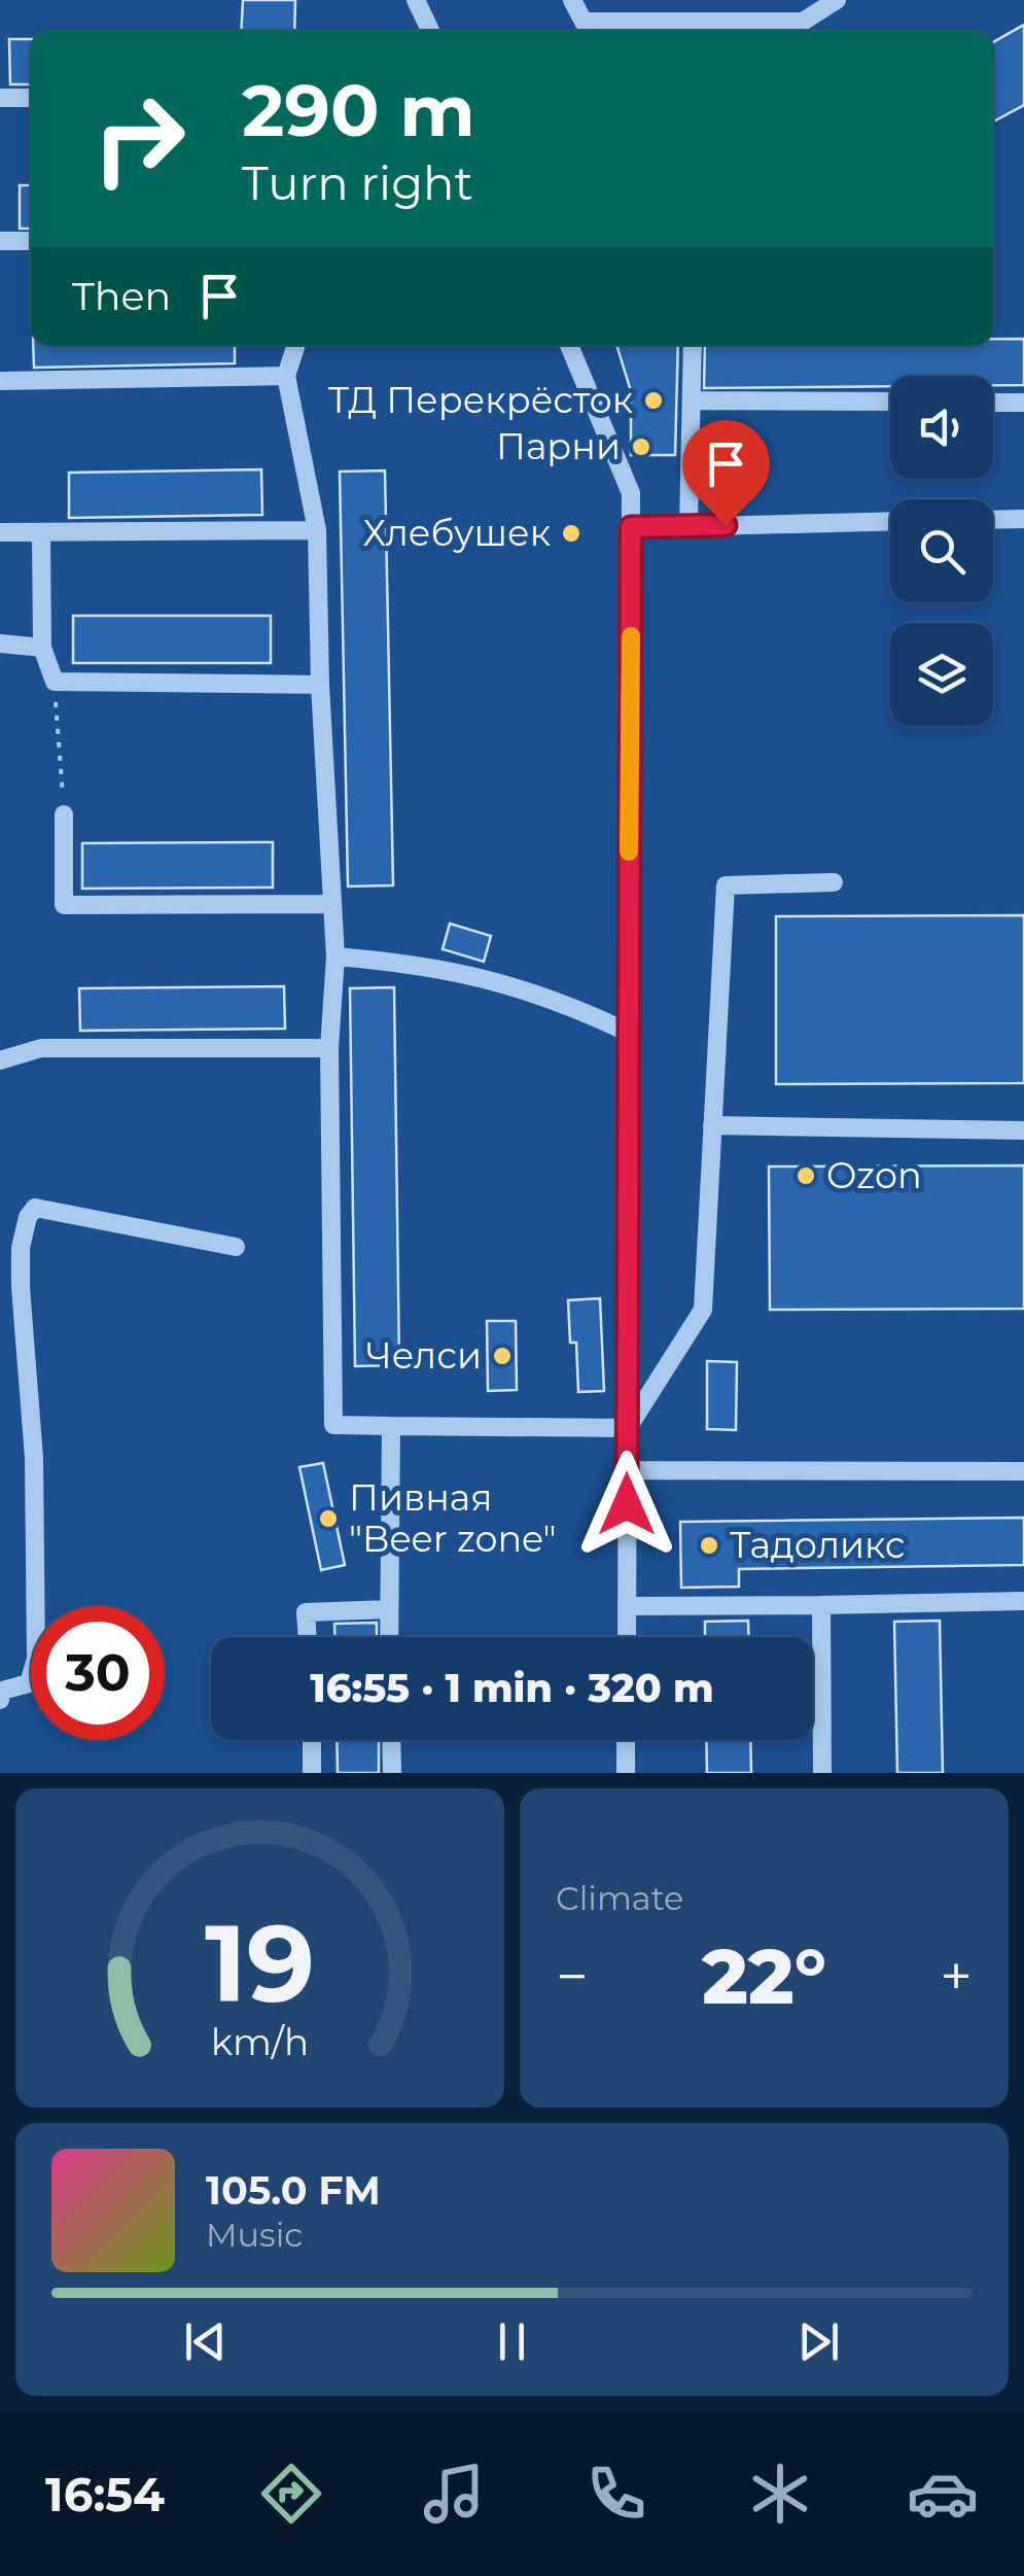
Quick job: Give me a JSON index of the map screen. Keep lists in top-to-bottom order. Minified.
{"places":["ТД Перекрёсток","Парни","Хлебушек","Ozon","Челси","Пивная \"Beer zone\"","Тадоликс"],"page":{"turn":["290 m","Turn right"],"then":"Then","limit":"30","trip":"16:55 · 1 min · 320 m","tile":"Climate","heat":["−","22°","+"],"song":["105.0 FM","Music"],"tabs":"16:54","gauge":["19","km/h"]}}
